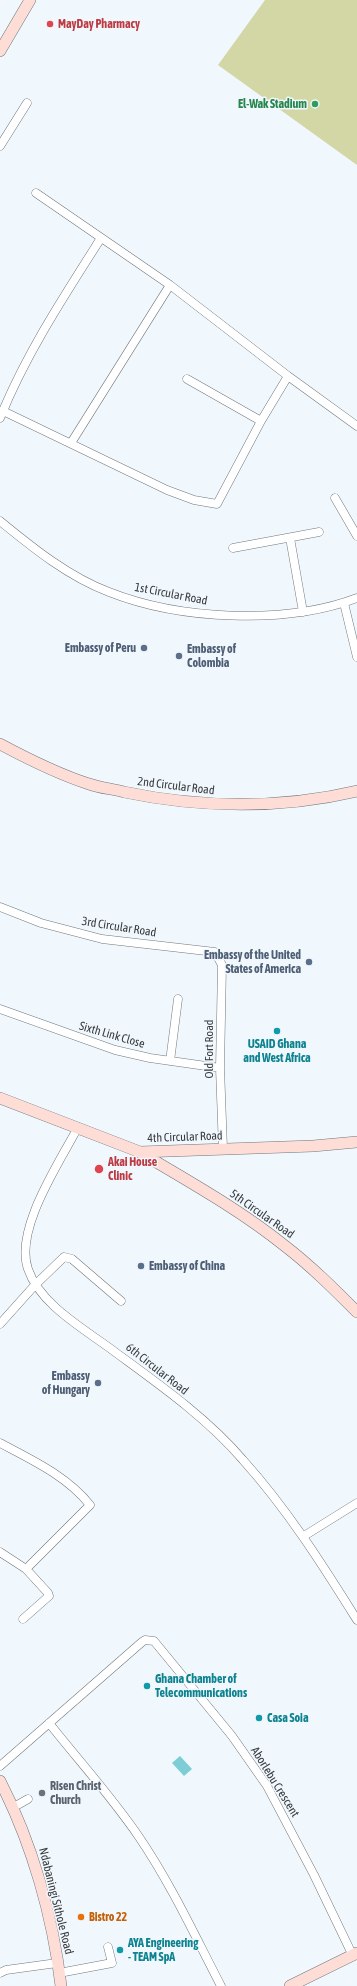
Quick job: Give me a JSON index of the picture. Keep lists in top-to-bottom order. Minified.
{"streets":{"street":["1st Circular Road","2nd Circular Road","3rd Circular Road","Sixth Link Close","Old Fort Road","4th Circular Road","5th Circular Road","6th Circular Road","Aborlebu Crescent","Ndabaningi Sithole Road"]},"crossings":[["3rd Circular Road","Old Fort Road"],["Sixth Link Close","Old Fort Road"],["Old Fort Road","4th Circular Road"],["4th Circular Road","5th Circular Road"],["4th Circular Road","6th Circular Road"]],"places":["MayDay Pharmacy","El-Wak Stadium","Embassy of Peru","Embassy of Colombia","Embassy of the United States of America","USAID Ghana and West Africa","Akai House Clinic","Embassy of China","Embassy of Hungary","Ghana Chamber of Telecommunications","Casa Soia","Risen Christ Church","Bistro 22","AYA Engineering - TEAM SpA"]}
